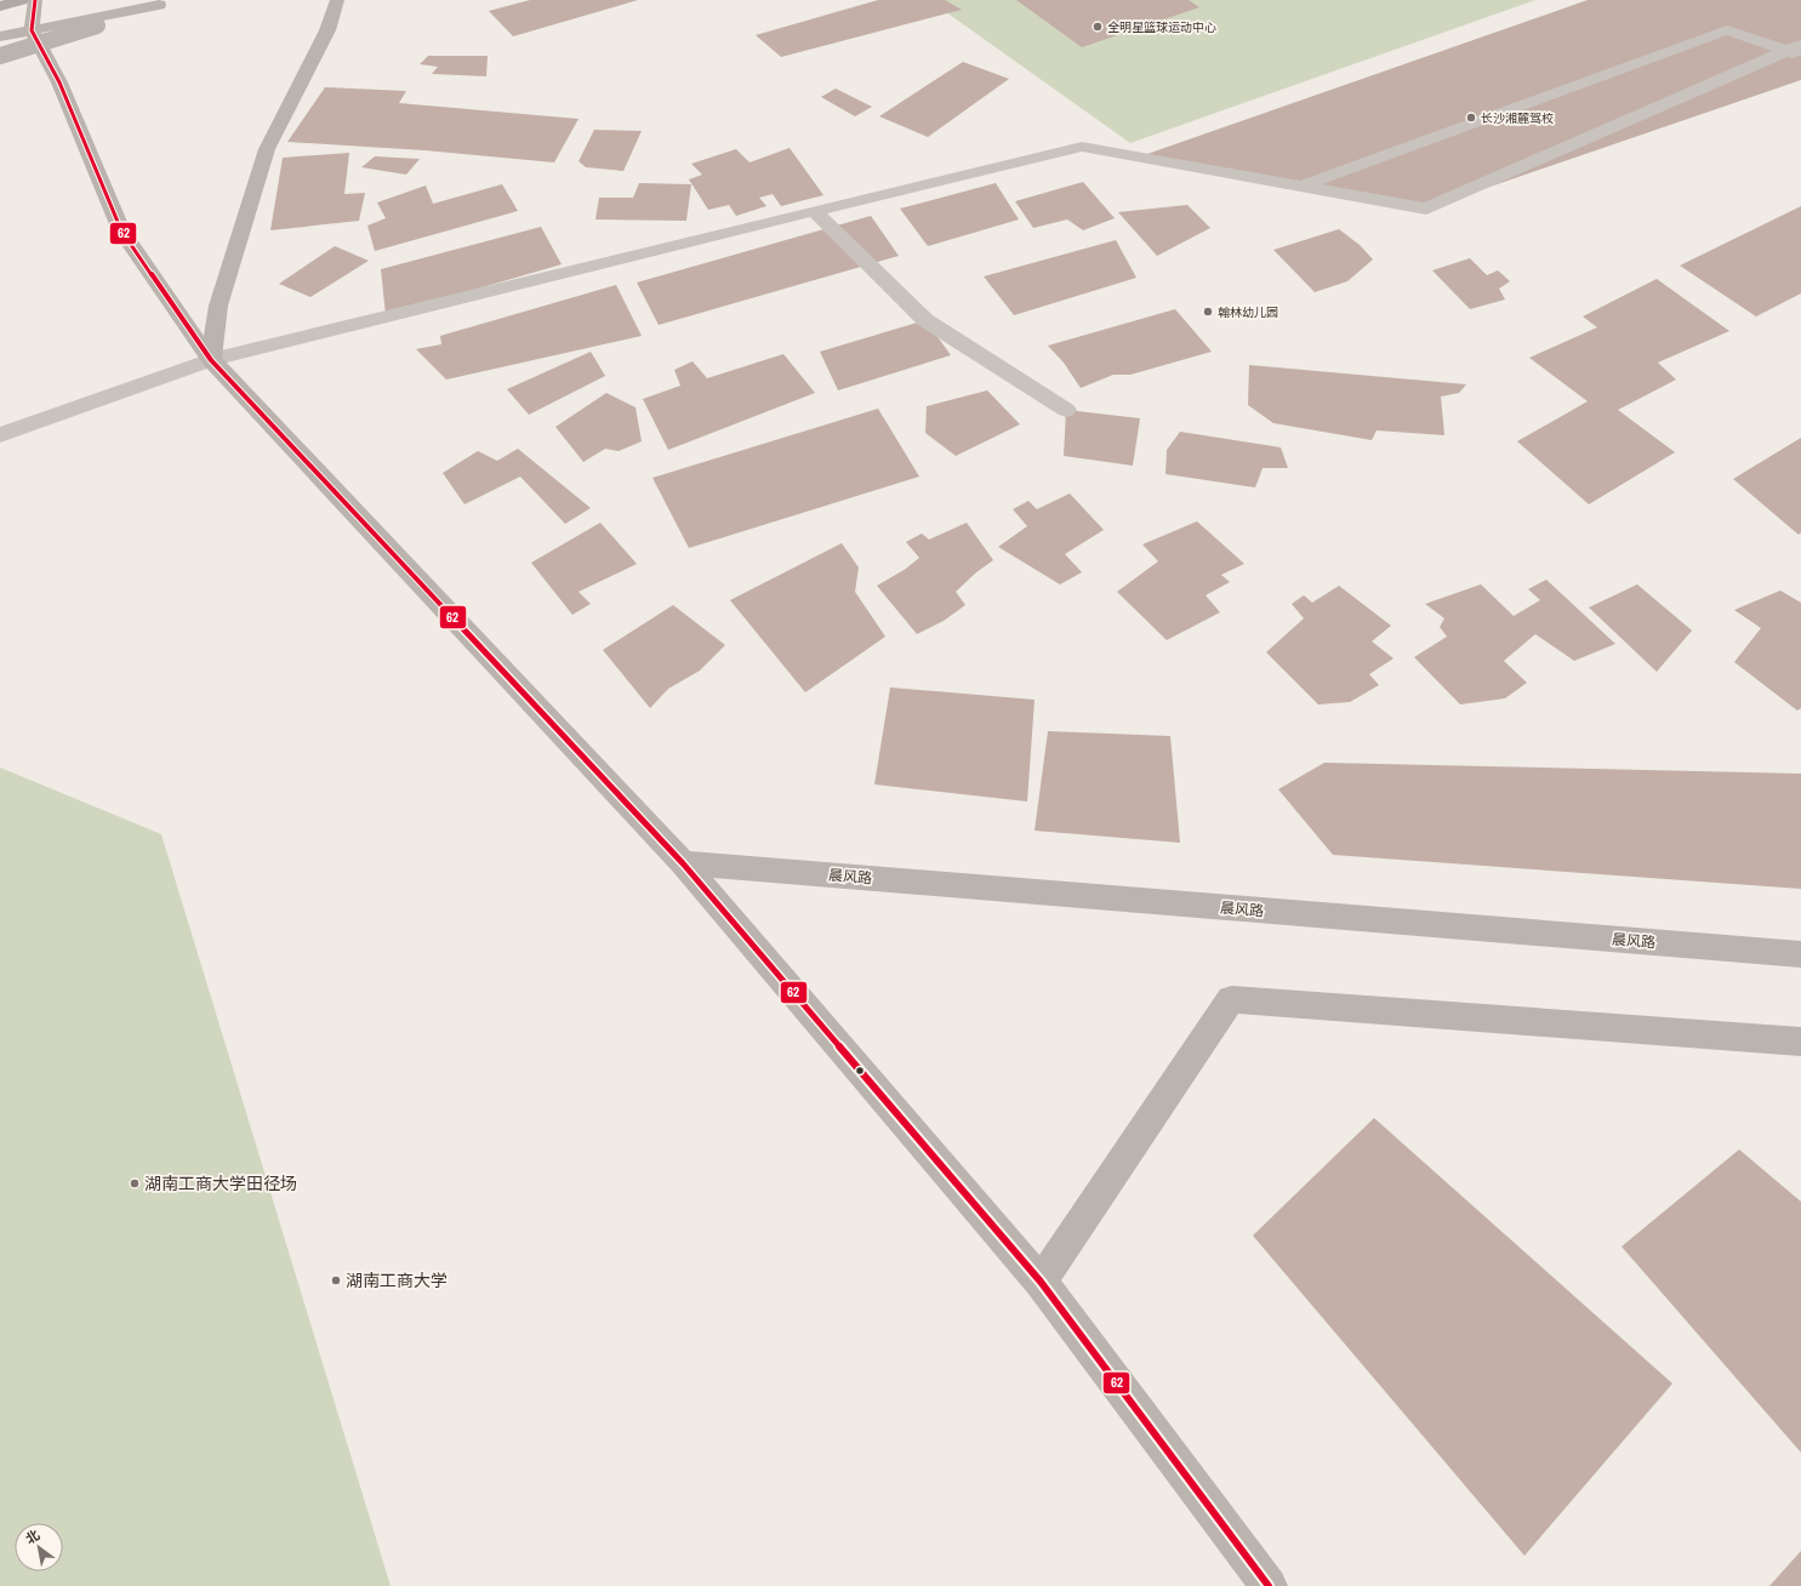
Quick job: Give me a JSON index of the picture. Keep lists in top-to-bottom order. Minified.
{"streets":{"street":["晨风路"]},"places":["全明星篮球运动中心","长沙湘麓驾校","翰林幼儿园","湖南工商大学田径场","湖南工商大学"],"lines":["transit line 62"],"north":"top left"}
